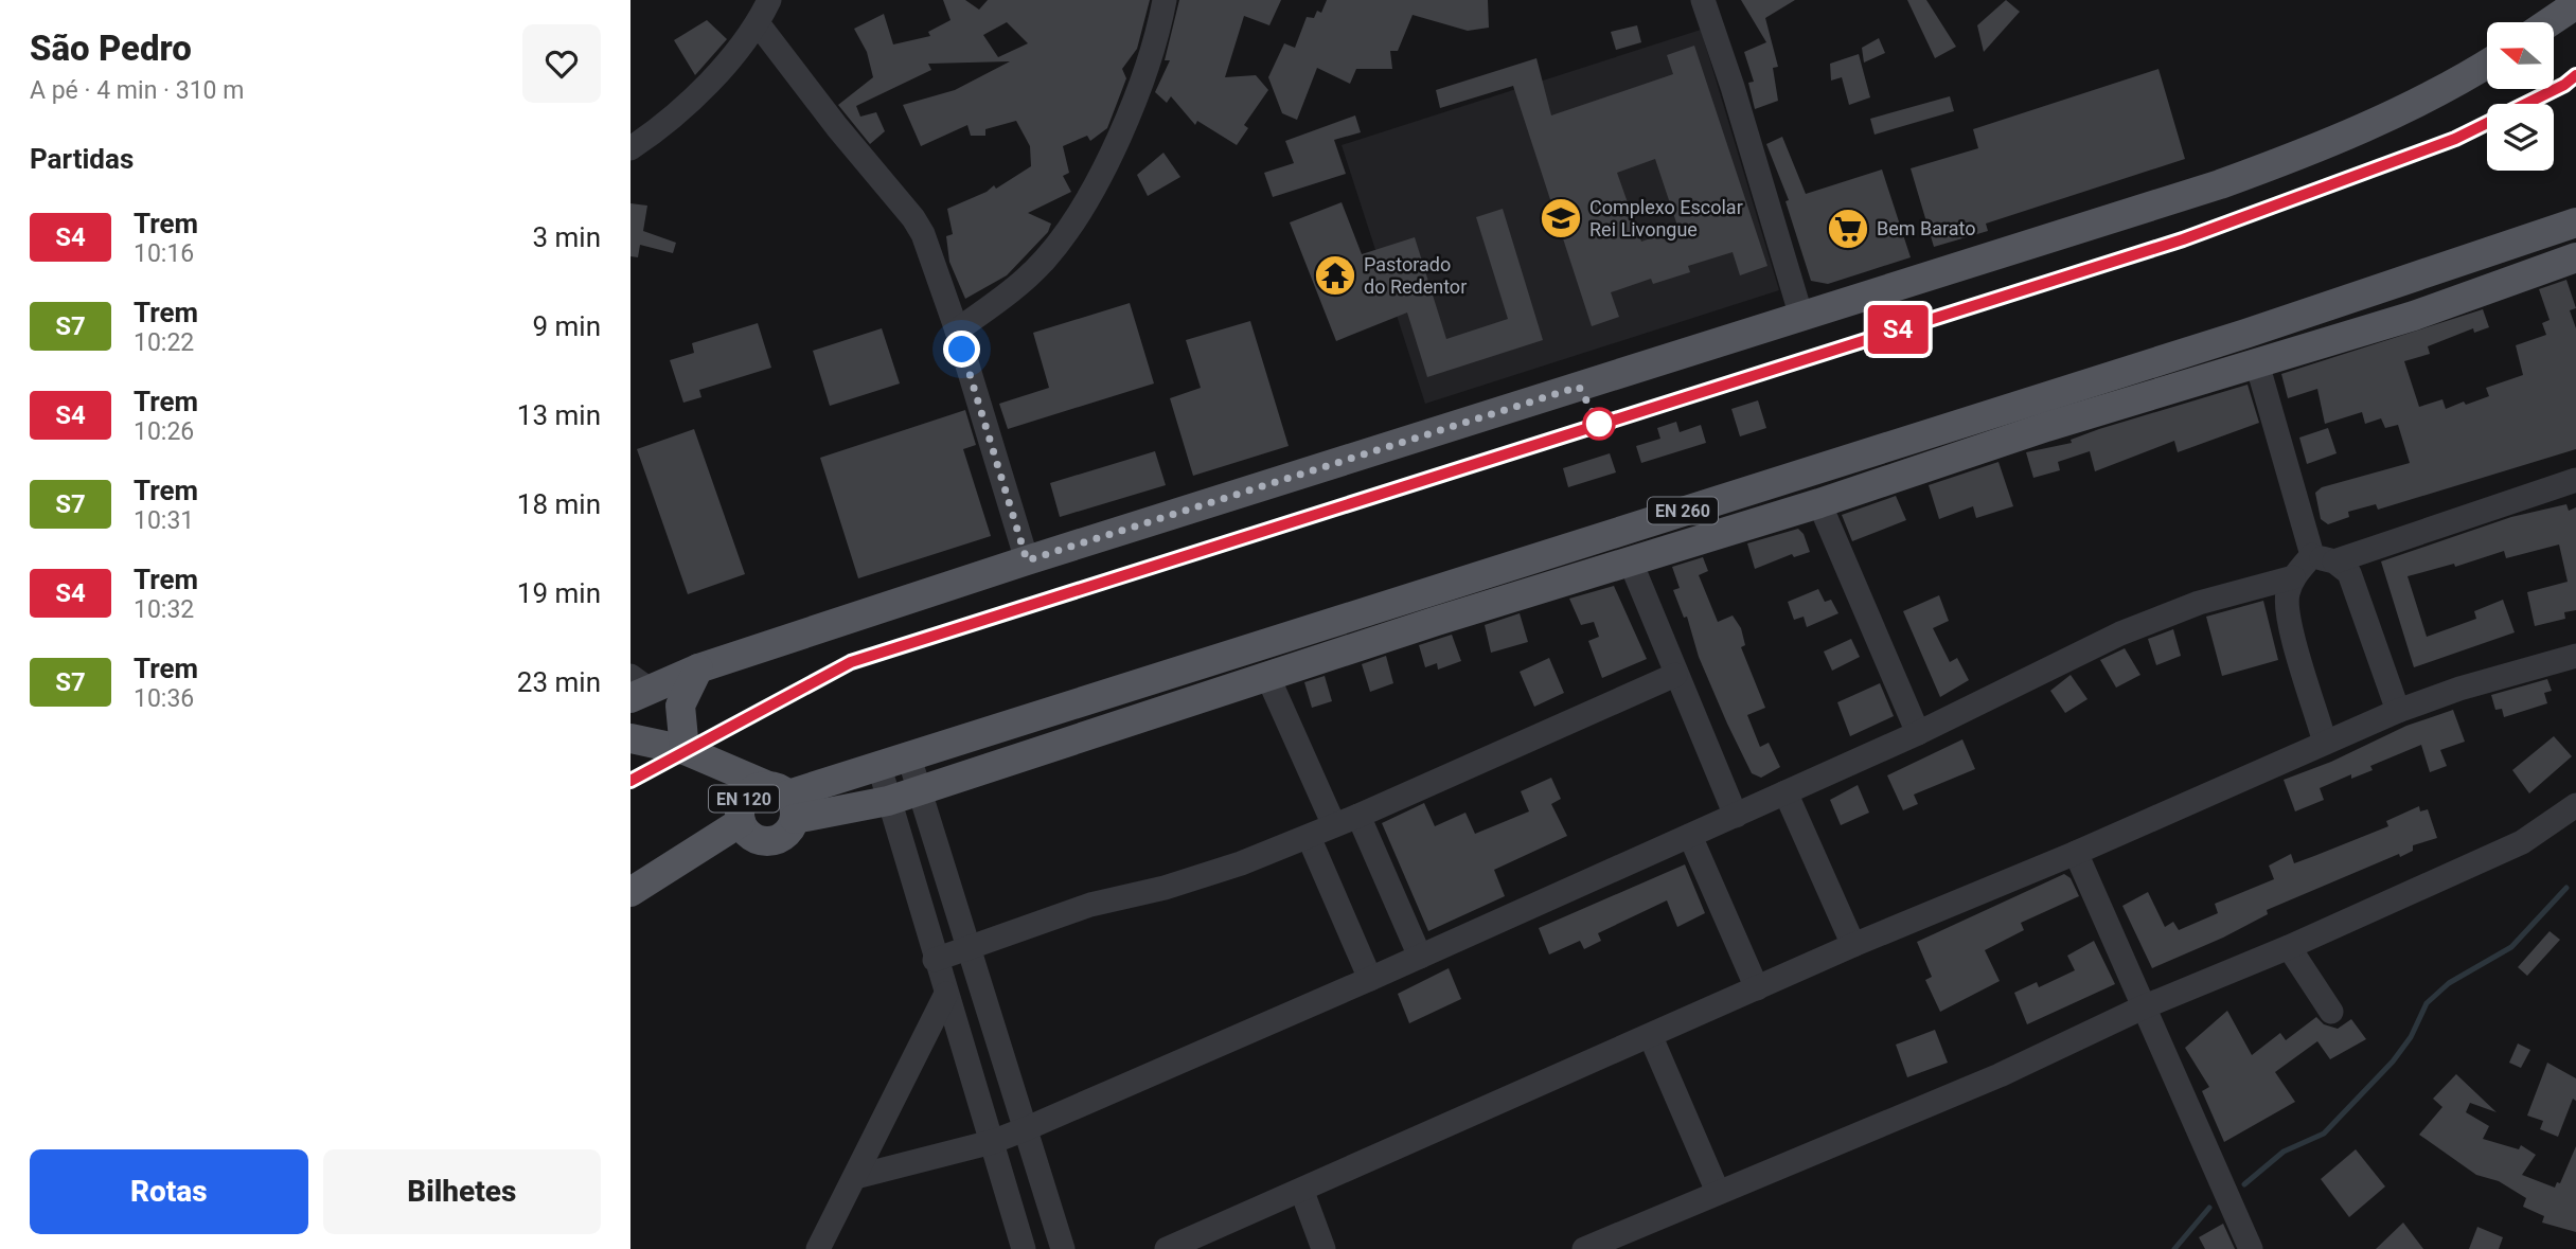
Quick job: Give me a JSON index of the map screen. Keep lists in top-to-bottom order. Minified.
{"streets":{"main road":["EN 260","EN 120"]},"crossings":[["EN 260","EN 120"]],"places":{"school or university":["Complexo Escolar Rei Livongue"],"supermarket":["Bem Barato"],"temple":["Pastorado do Redentor"]},"north":"left","page":{"heading":[["São Pedro","A pé · 4 min · 310 m"],"Partidas"],"on_map":"S4","list":[{"mark":"S4","name":"Trem","note":"10:16","value":"3 min"},{"mark":"S7","name":"Trem","note":"10:22","value":"9 min"},{"mark":"S4","name":"Trem","note":"10:26","value":"13 min"},{"mark":"S7","name":"Trem","note":"10:31","value":"18 min"},{"mark":"S4","name":"Trem","note":"10:32","value":"19 min"},{"mark":"S7","name":"Trem","note":"10:36","value":"23 min"}],"buttons":["Rotas","Bilhetes"]}}
